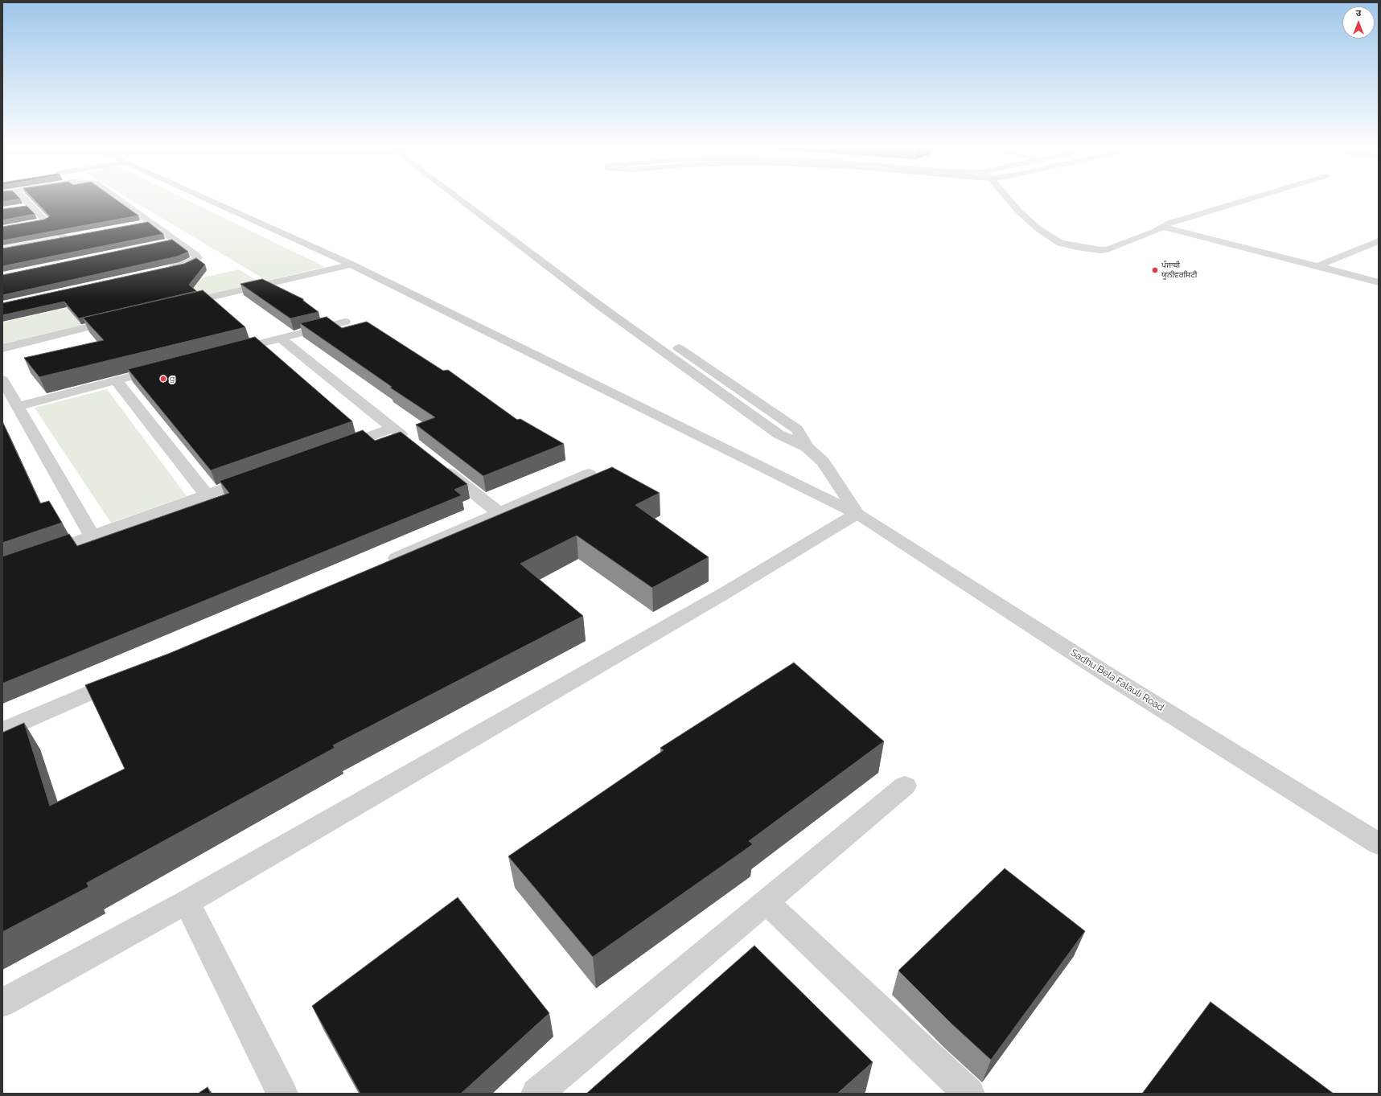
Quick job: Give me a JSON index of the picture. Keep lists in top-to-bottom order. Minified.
{"streets":{"street":["Sadhu Bela Falauli Road"]},"places":["ਪੰਜਾਬੀ ਯੂਨੀਵਰਸਿਟੀ","g"],"north":"top"}
